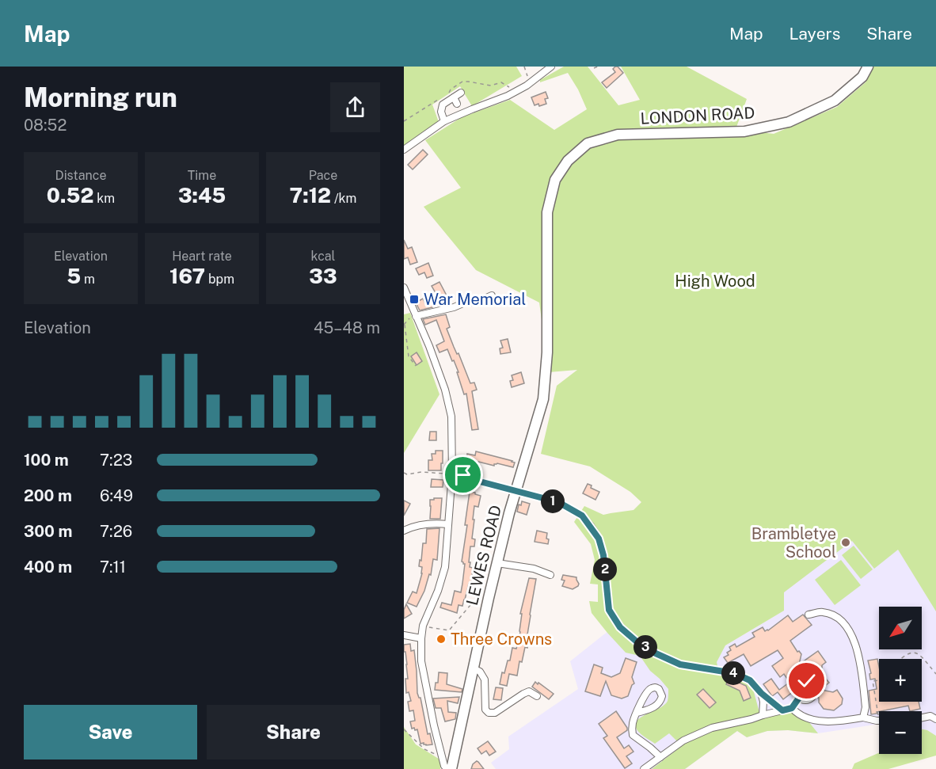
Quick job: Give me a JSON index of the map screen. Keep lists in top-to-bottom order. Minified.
{"streets":{"highway":["LONDON ROAD","LEWES ROAD"]},"crossings":[["LONDON ROAD","LEWES ROAD"]],"parks":["High Wood"],"places":{"transit":["War Memorial"],"other":["Brambletye School","Three Crowns"]},"north":"bottom left","page":{"header":"Map","nav":["Map","Layers","Share"],"heading":["Morning run","08:52"],"stats":[["Distance","0.52 km"],["Time","3:45"],["Pace","7:12 /km"],["Elevation","5 m"],["Heart rate","167 bpm"],["kcal","33"]],"chart":["Elevation","45–48 m"],"list":[{"name":"100 m","note":"7:23"},{"name":"200 m","note":"6:49"},{"name":"300 m","note":"7:26"},{"name":"400 m","note":"7:11"}],"pins":["1","2","3","4"],"map_buttons":["+","−"],"buttons":["Save","Share"]}}
